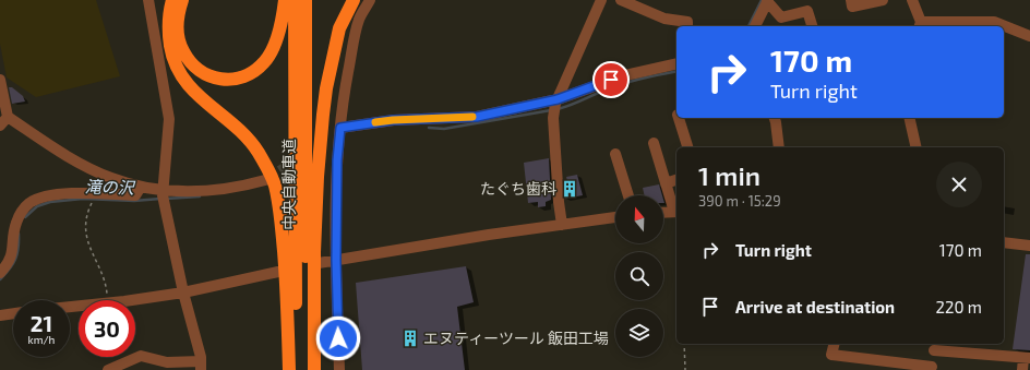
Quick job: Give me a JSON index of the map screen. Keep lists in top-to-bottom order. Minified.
{"streets":{"highway":["中央自動車道"]},"water":["滝の沢"],"places":{"building":["たぐち歯科","エヌティーツール 飯田工場"]},"north":"top","page":{"turn":["170 m","Turn right"],"heading":["1 min","390 m · 15:29"],"list":[{"name":"Turn right","value":"170 m"},{"name":"Arrive at destination","value":"220 m"}],"speed":"21 km/h","limit":"30"}}
